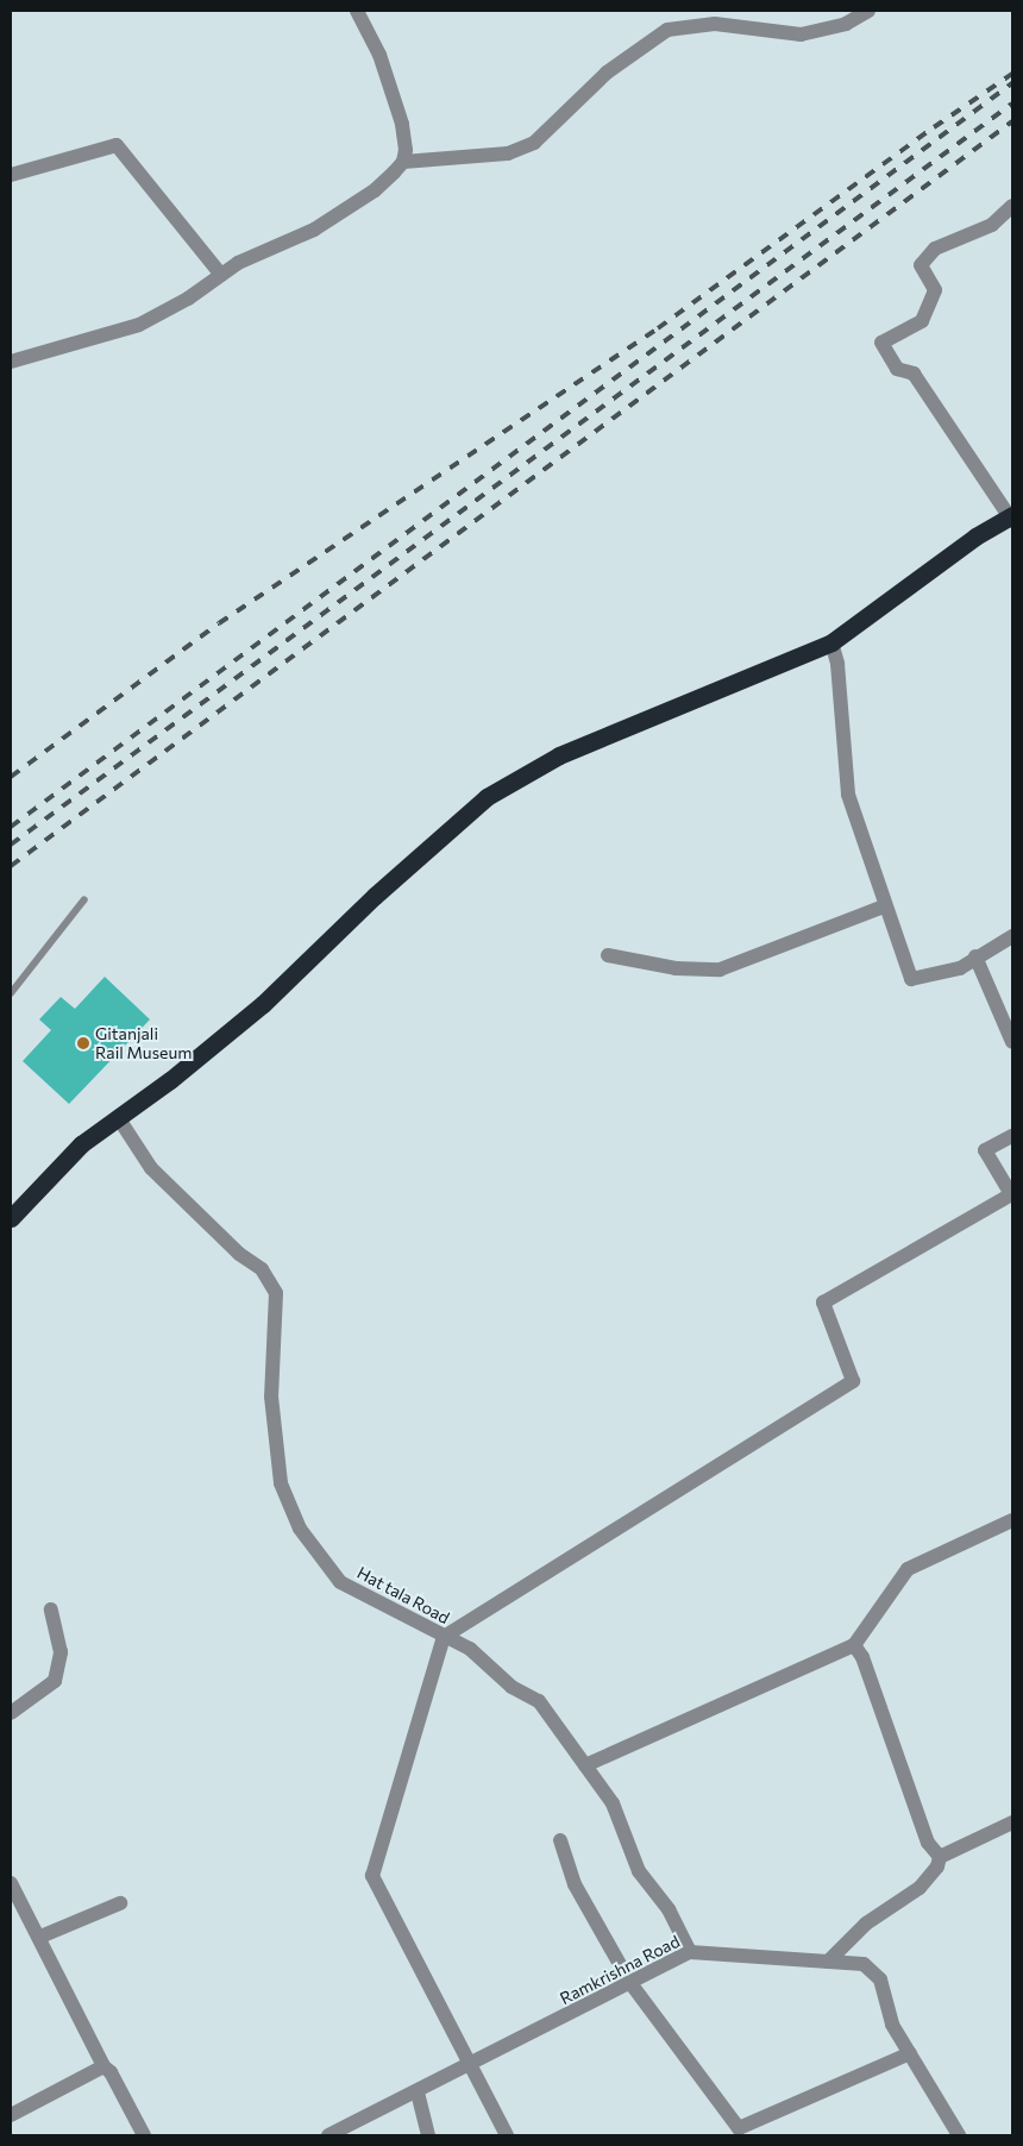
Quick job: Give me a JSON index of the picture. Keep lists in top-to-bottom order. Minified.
{"streets":{"street":["Hat tala Road","Ramkrishna Road"]},"crossings":[["Hat tala Road","Ramkrishna Road"]],"places":["Gitanjali Rail Museum"]}
